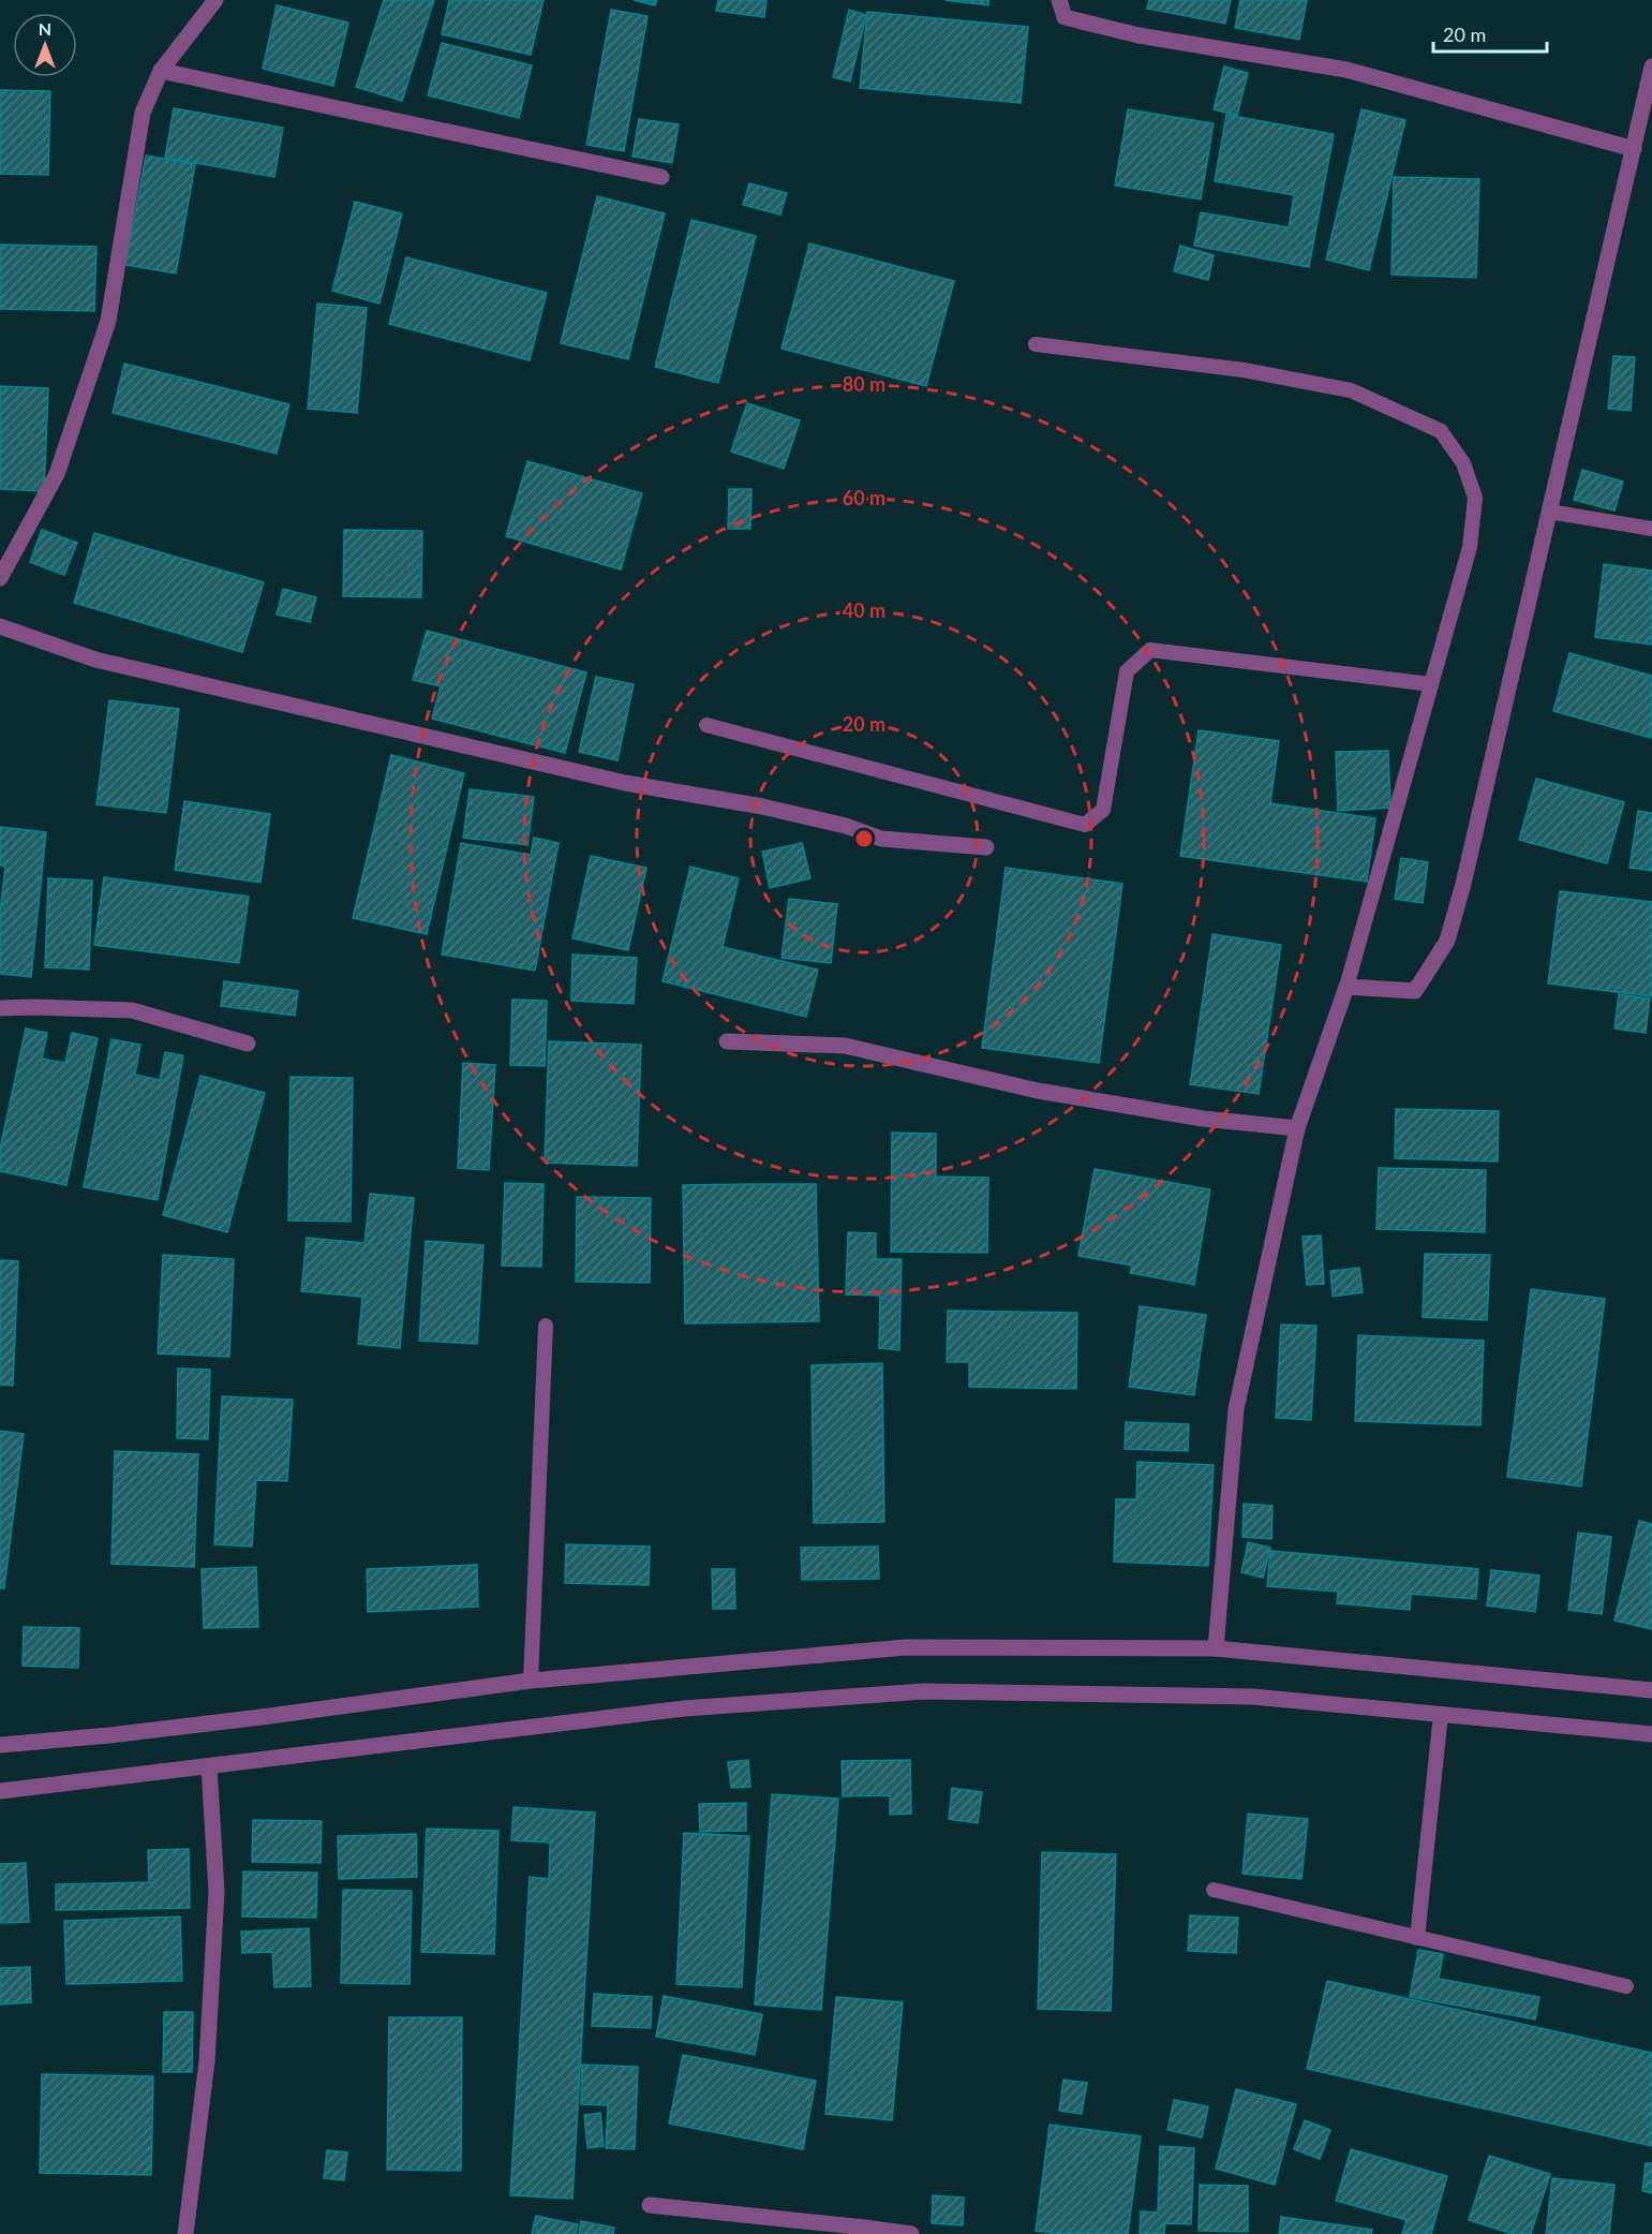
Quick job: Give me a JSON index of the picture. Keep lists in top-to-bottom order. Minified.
{"scale_bar":"20 m","north":"top","rings":["80 m","60 m","40 m","20 m"]}
